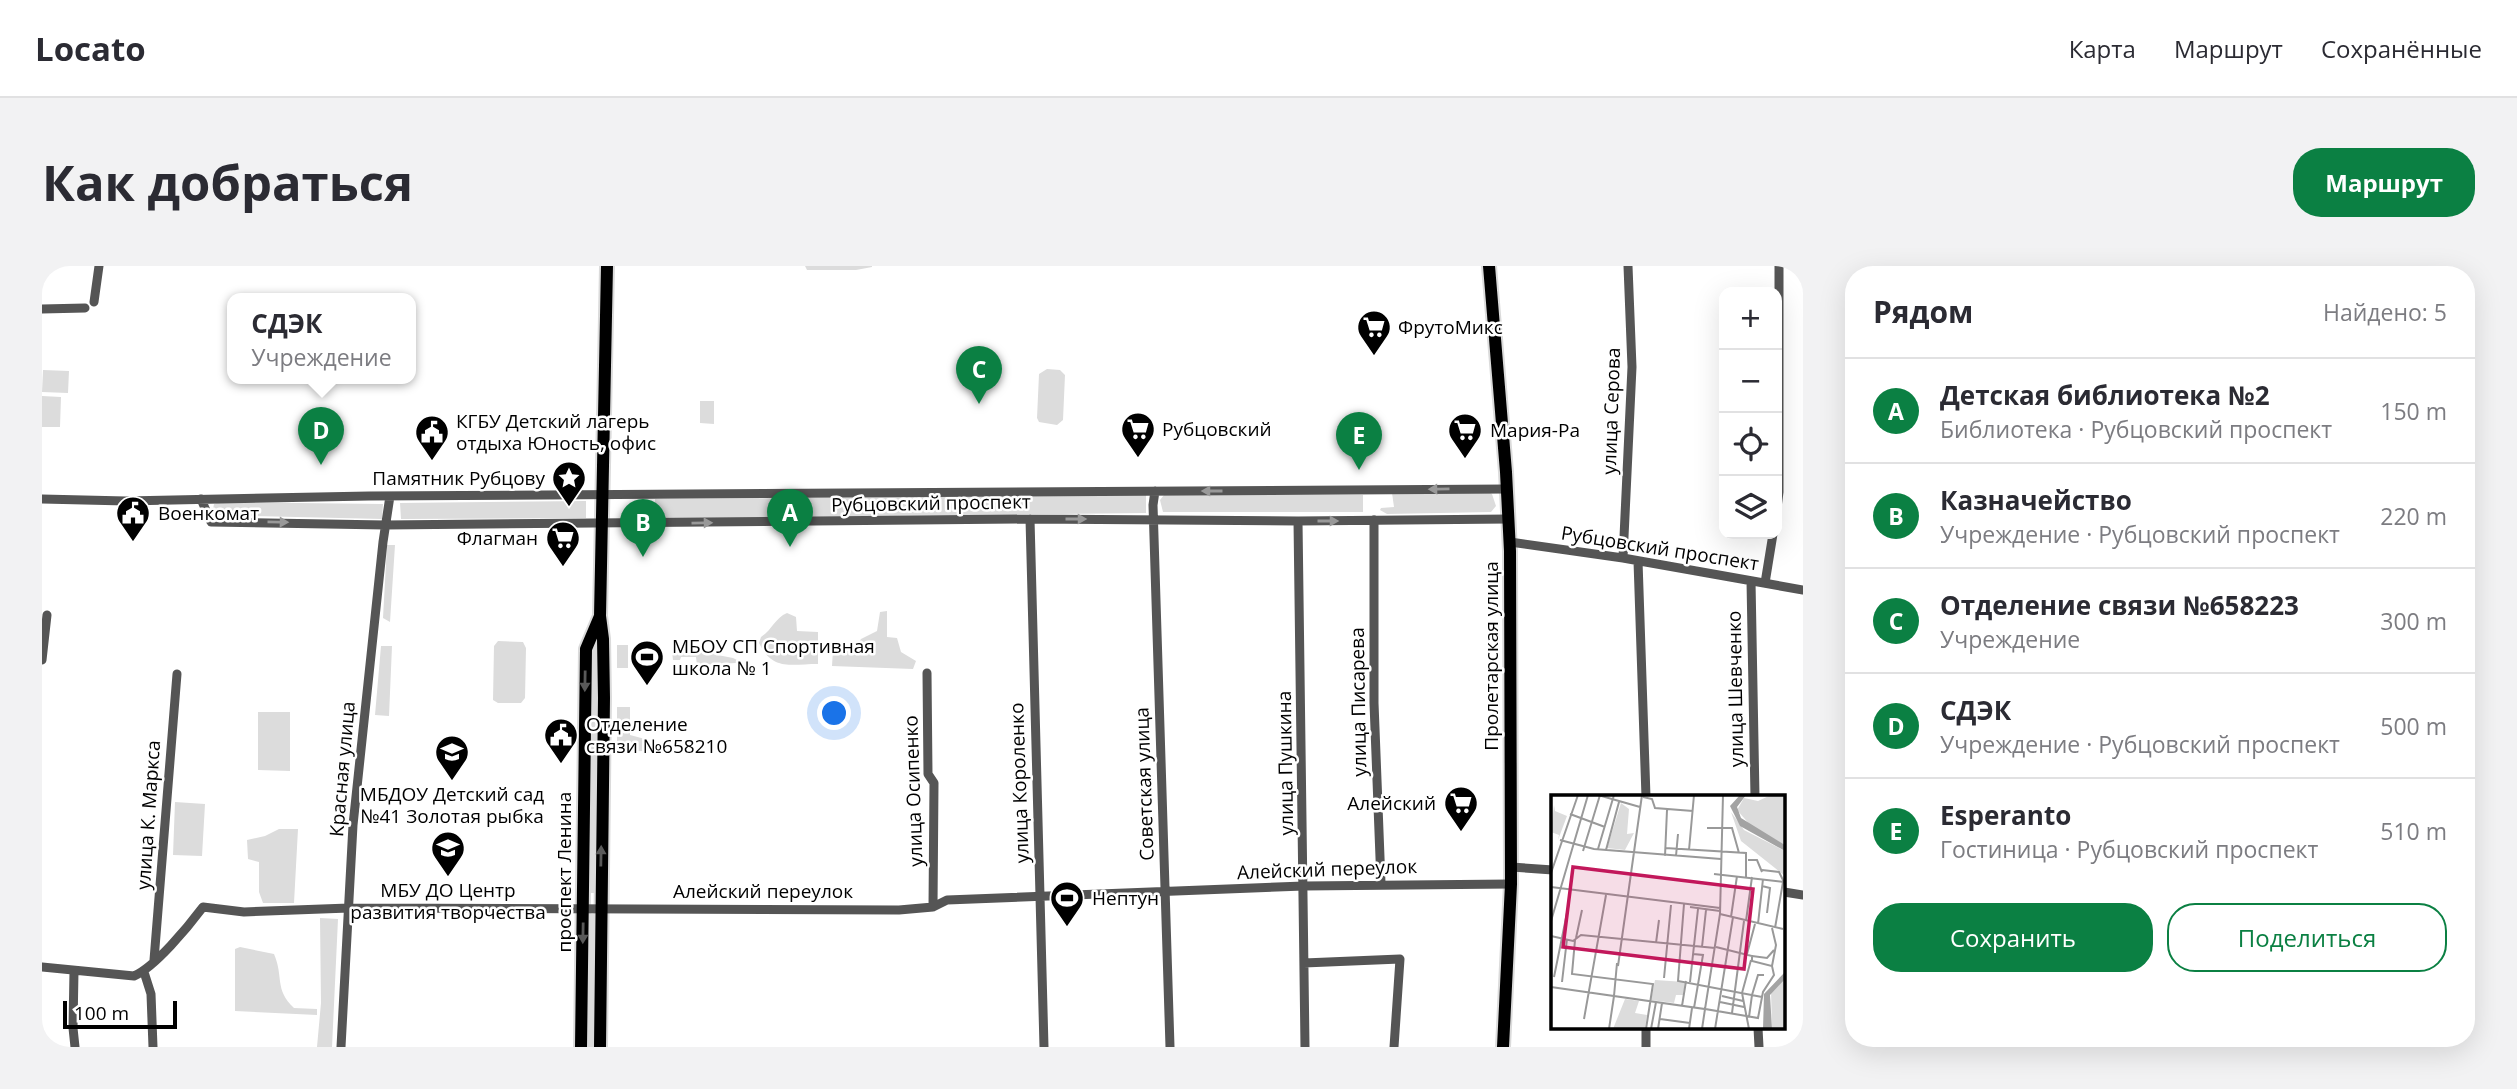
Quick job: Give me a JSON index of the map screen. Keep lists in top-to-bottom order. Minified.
{"streets":{"main road":["Пролетарская улица","проспект Ленина"],"street":["улица Серова","Рубцовский проспект","улица Шевченко","улица Писарева","улица Пушкина","Красная улица","улица Короленко","Советская улица","улица Осипенко","улица К. Маркса","Алейский переулок"]},"crossings":[["улица Серова","Рубцовский проспект"],["Рубцовский проспект","Пролетарская улица"],["Рубцовский проспект","улица Шевченко"],["Рубцовский проспект","улица Писарева"],["Рубцовский проспект","улица Пушкина"],["Рубцовский проспект","Красная улица"],["Рубцовский проспект","улица Короленко"],["Рубцовский проспект","Советская улица"],["Рубцовский проспект","проспект Ленина"],["Пролетарская улица","Алейский переулок"],["улица Писарева","Алейский переулок"],["улица Пушкина","Алейский переулок"],["Красная улица","Алейский переулок"],["улица Короленко","Алейский переулок"],["Советская улица","Алейский переулок"],["улица Осипенко","Алейский переулок"],["улица К. Маркса","Алейский переулок"],["Алейский переулок","проспект Ленина"]],"places":{"supermarket":["ФрутоМикс","Рубцовский","Мария-Ра","Флагман","Алейский"],"public building":["КГБУ Детский лагерь отдыха Юность, офис","Военкомат","Отделение связи №658210"],"place":["Памятник Рубцову"],"sports":["МБОУ СП Спортивная школа № 1","Нептун"],"school or university":["МБДОУ Детский сад №41 Золотая рыбка","МБУ ДО Центр развития творчества"]},"scale_bar":"100 m","page":{"header":"Locato","nav":["Карта","Маршрут","Сохранённые"],"buttons":["Маршрут",["Сохранить","Поделиться"]],"title":"Как добраться","heading":["Рядом","Найдено: 5"],"map_buttons":["+","−"],"popup":["СДЭК","Учреждение"],"pins":["C","D","E","A","B"],"list":[{"mark":"A","name":"Детская библиотека №2","note":"Библиотека · Рубцовский проспект","value":"150 m"},{"mark":"B","name":"Казначейство","note":"Учреждение · Рубцовский проспект","value":"220 m"},{"mark":"C","name":"Отделение связи №658223","note":"Учреждение","value":"300 m"},{"mark":"D","name":"СДЭК","note":"Учреждение · Рубцовский проспект","value":"500 m"},{"mark":"E","name":"Esperanto","note":"Гостиница · Рубцовский проспект","value":"510 m"}],"scale":"100 m"}}
